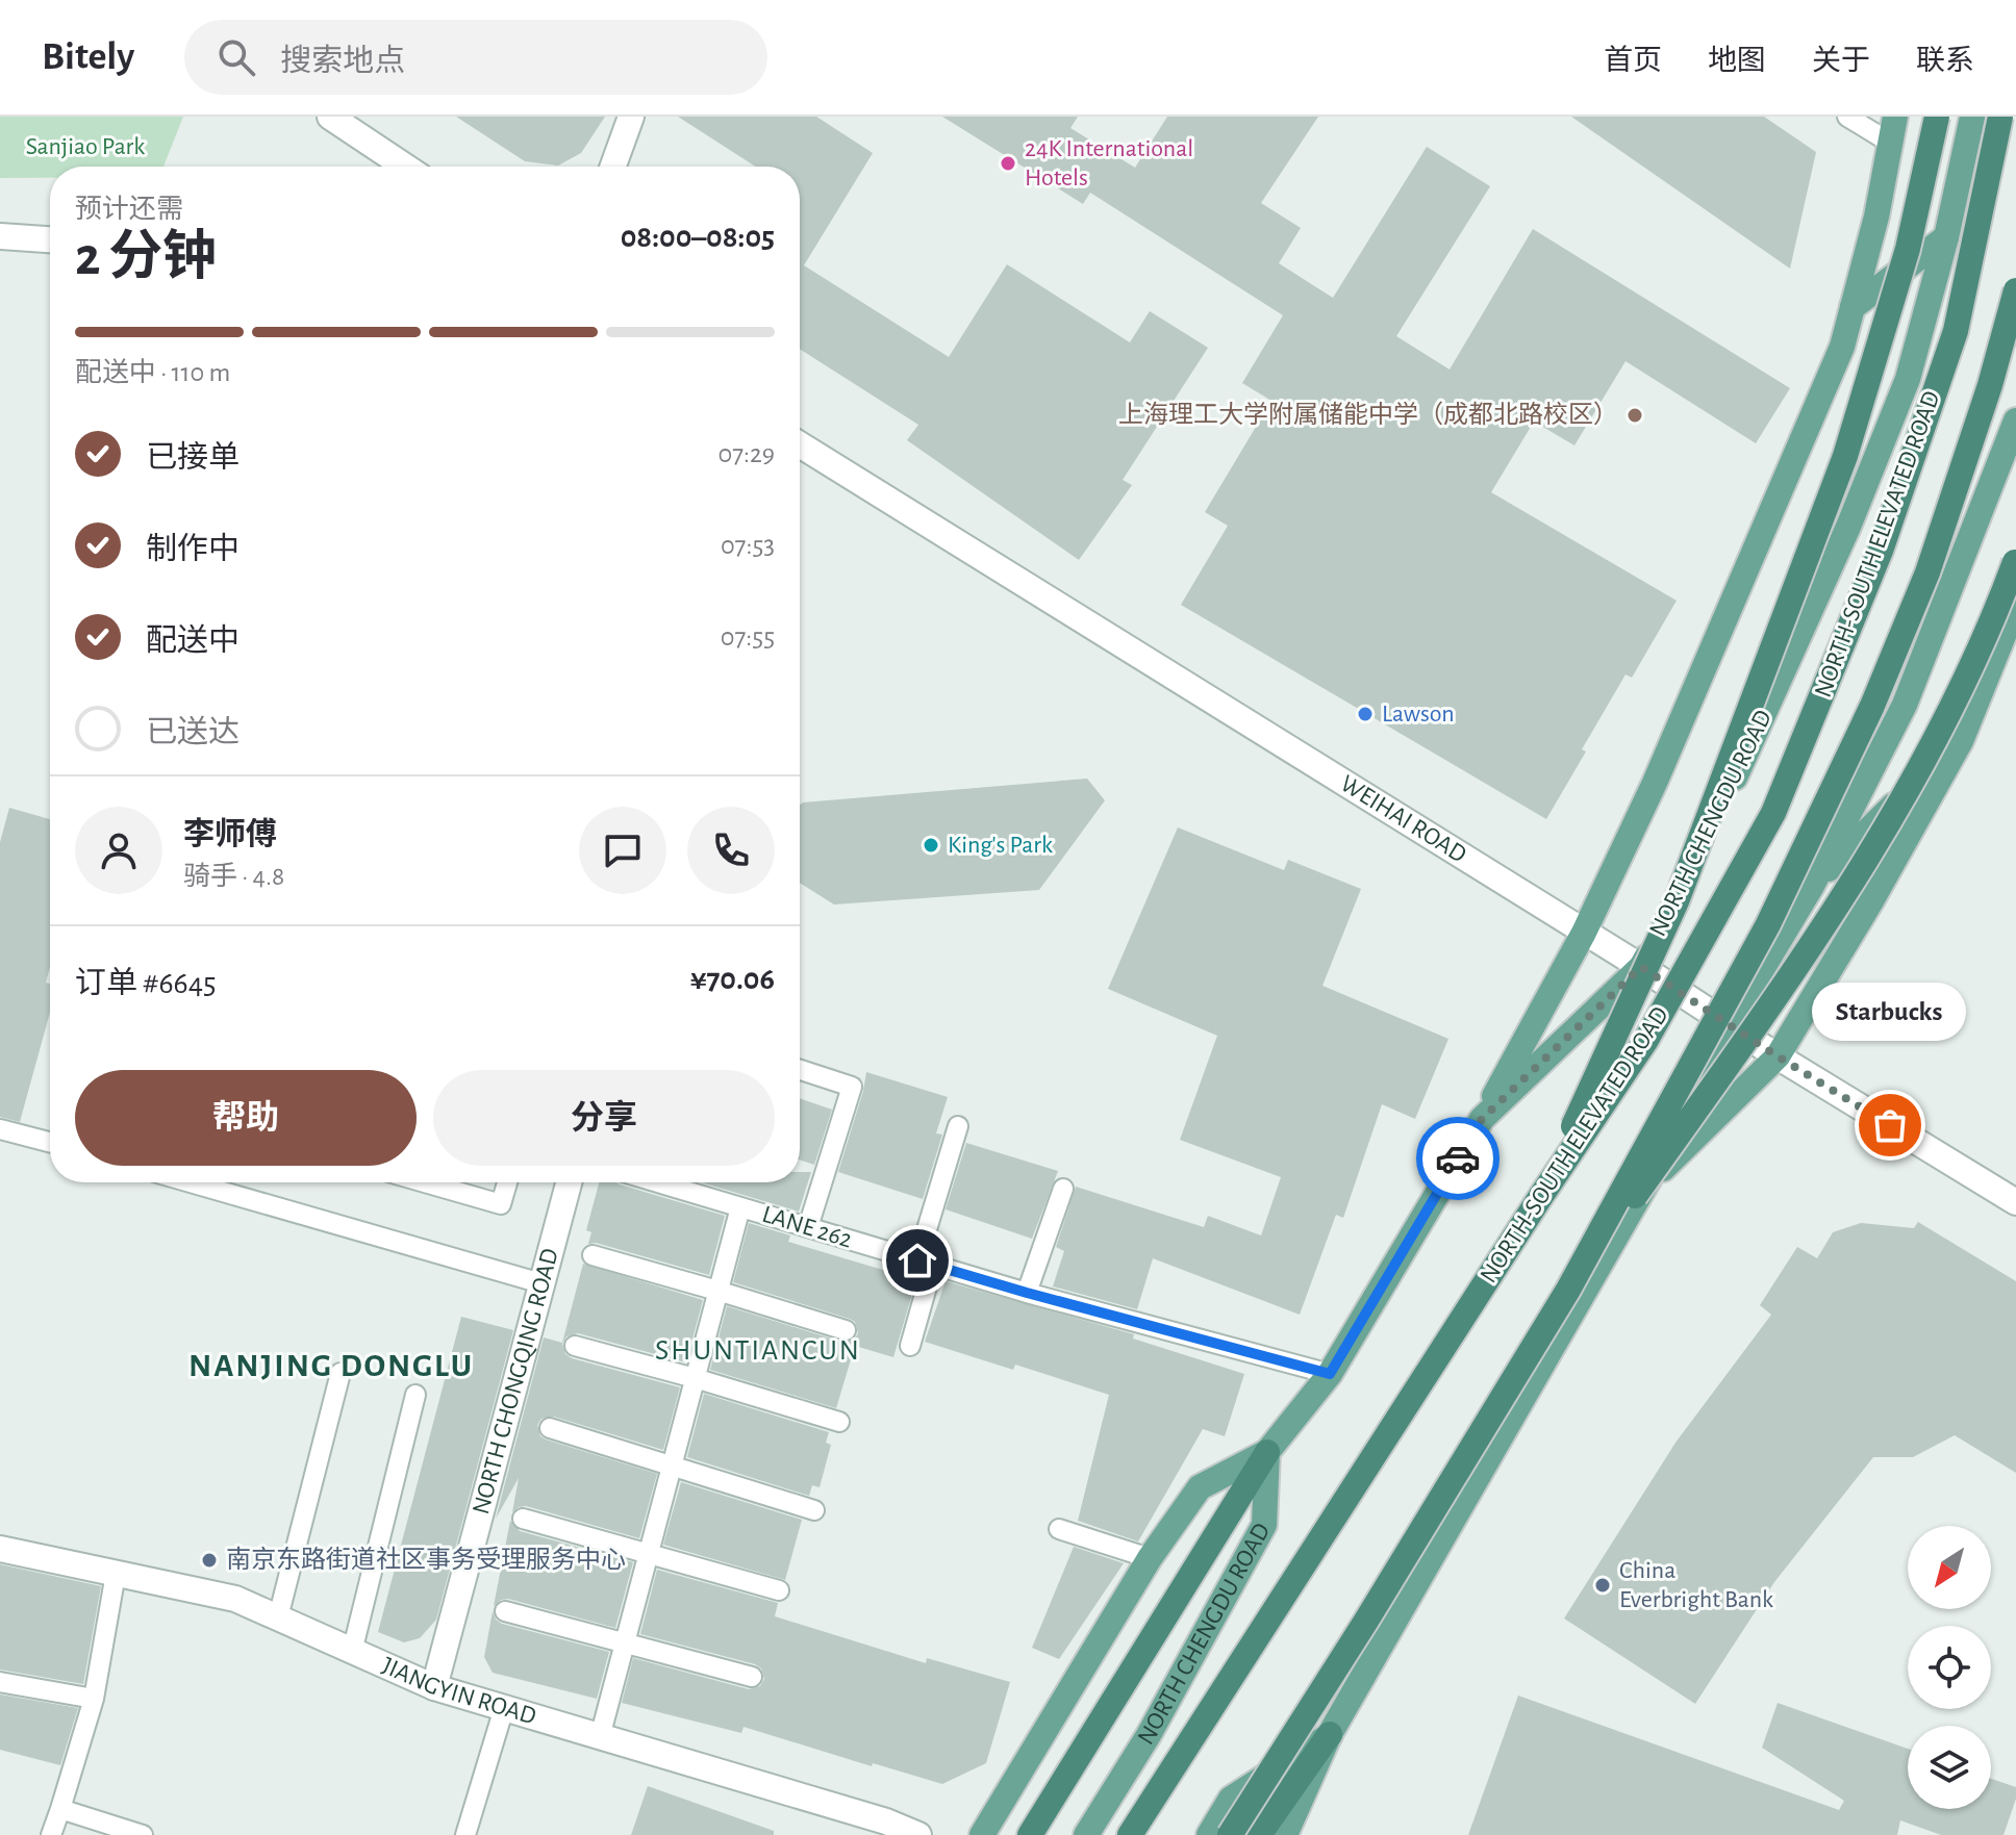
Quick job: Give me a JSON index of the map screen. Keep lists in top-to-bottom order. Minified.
{"streets":{"highway":["NORTH-SOUTH ELEVATED ROAD"],"main road":["NORTH CHENGDU ROAD"],"street":["WEIHAI ROAD","NORTH CHONGQING ROAD","JIANGYIN ROAD"],"lane":["LANE 262"]},"crossings":[["WEIHAI ROAD","NORTH CHENGDU ROAD"],["NORTH CHENGDU ROAD","LANE 262"],["NORTH CHONGQING ROAD","JIANGYIN ROAD"]],"districts":["SHUNTIANCUN","NANJING DONGLU"],"parks":["Sanjiao Park"],"places":["24K International Hotels","上海理工大学附属储能中学（成都北路校区）","Lawson","King's Park","Starbucks","南京东路街道社区事务受理服务中心","China Everbright Bank"],"north":"bottom left","page":{"header":"Bitely","search":"搜索地点","nav":["首页","地图","关于","联系"],"heading":["2 分钟","预计还需","08:00–08:05"],"panel":["李师傅","骑手 · 4.8","订单 #6645","¥70.06"],"bar":"配送中 · 110 m","list":[["已接单","07:29"],["制作中","07:53"],["配送中","07:55"],"已送达"],"bubble":"Starbucks","buttons":["帮助","分享"]}}
